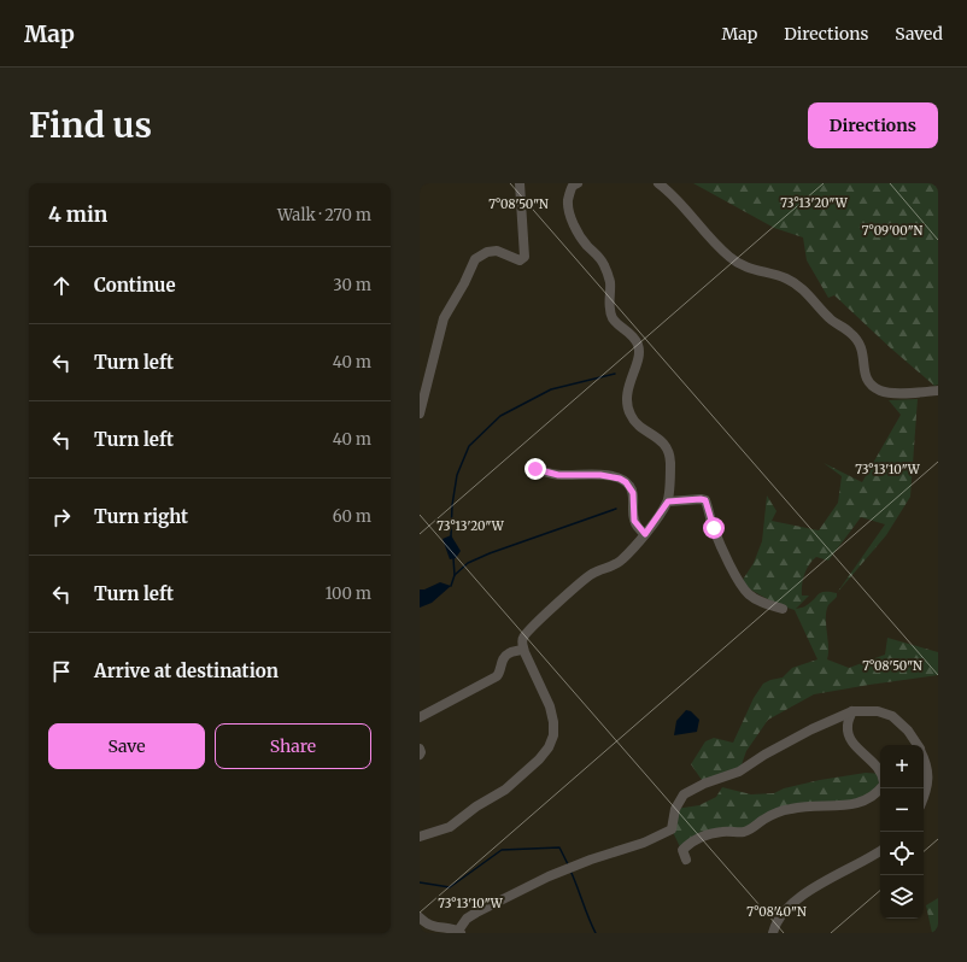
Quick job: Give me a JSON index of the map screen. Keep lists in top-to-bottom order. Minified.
{"page":{"header":"Map","nav":["Map","Directions","Saved"],"buttons":["Directions",["Save","Share"]],"title":"Find us","heading":["4 min","Walk · 270 m"],"list":[["Continue","30 m"],["Turn left","40 m"],["Turn left","40 m"],["Turn right","60 m"],["Turn left","100 m"],"Arrive at destination"],"map_buttons":["+","−"]},"coordinates":["73°13'20\"W","7°08'50\"N","7°09'00\"N","73°13'10\"W","7°08'40\"N"]}
